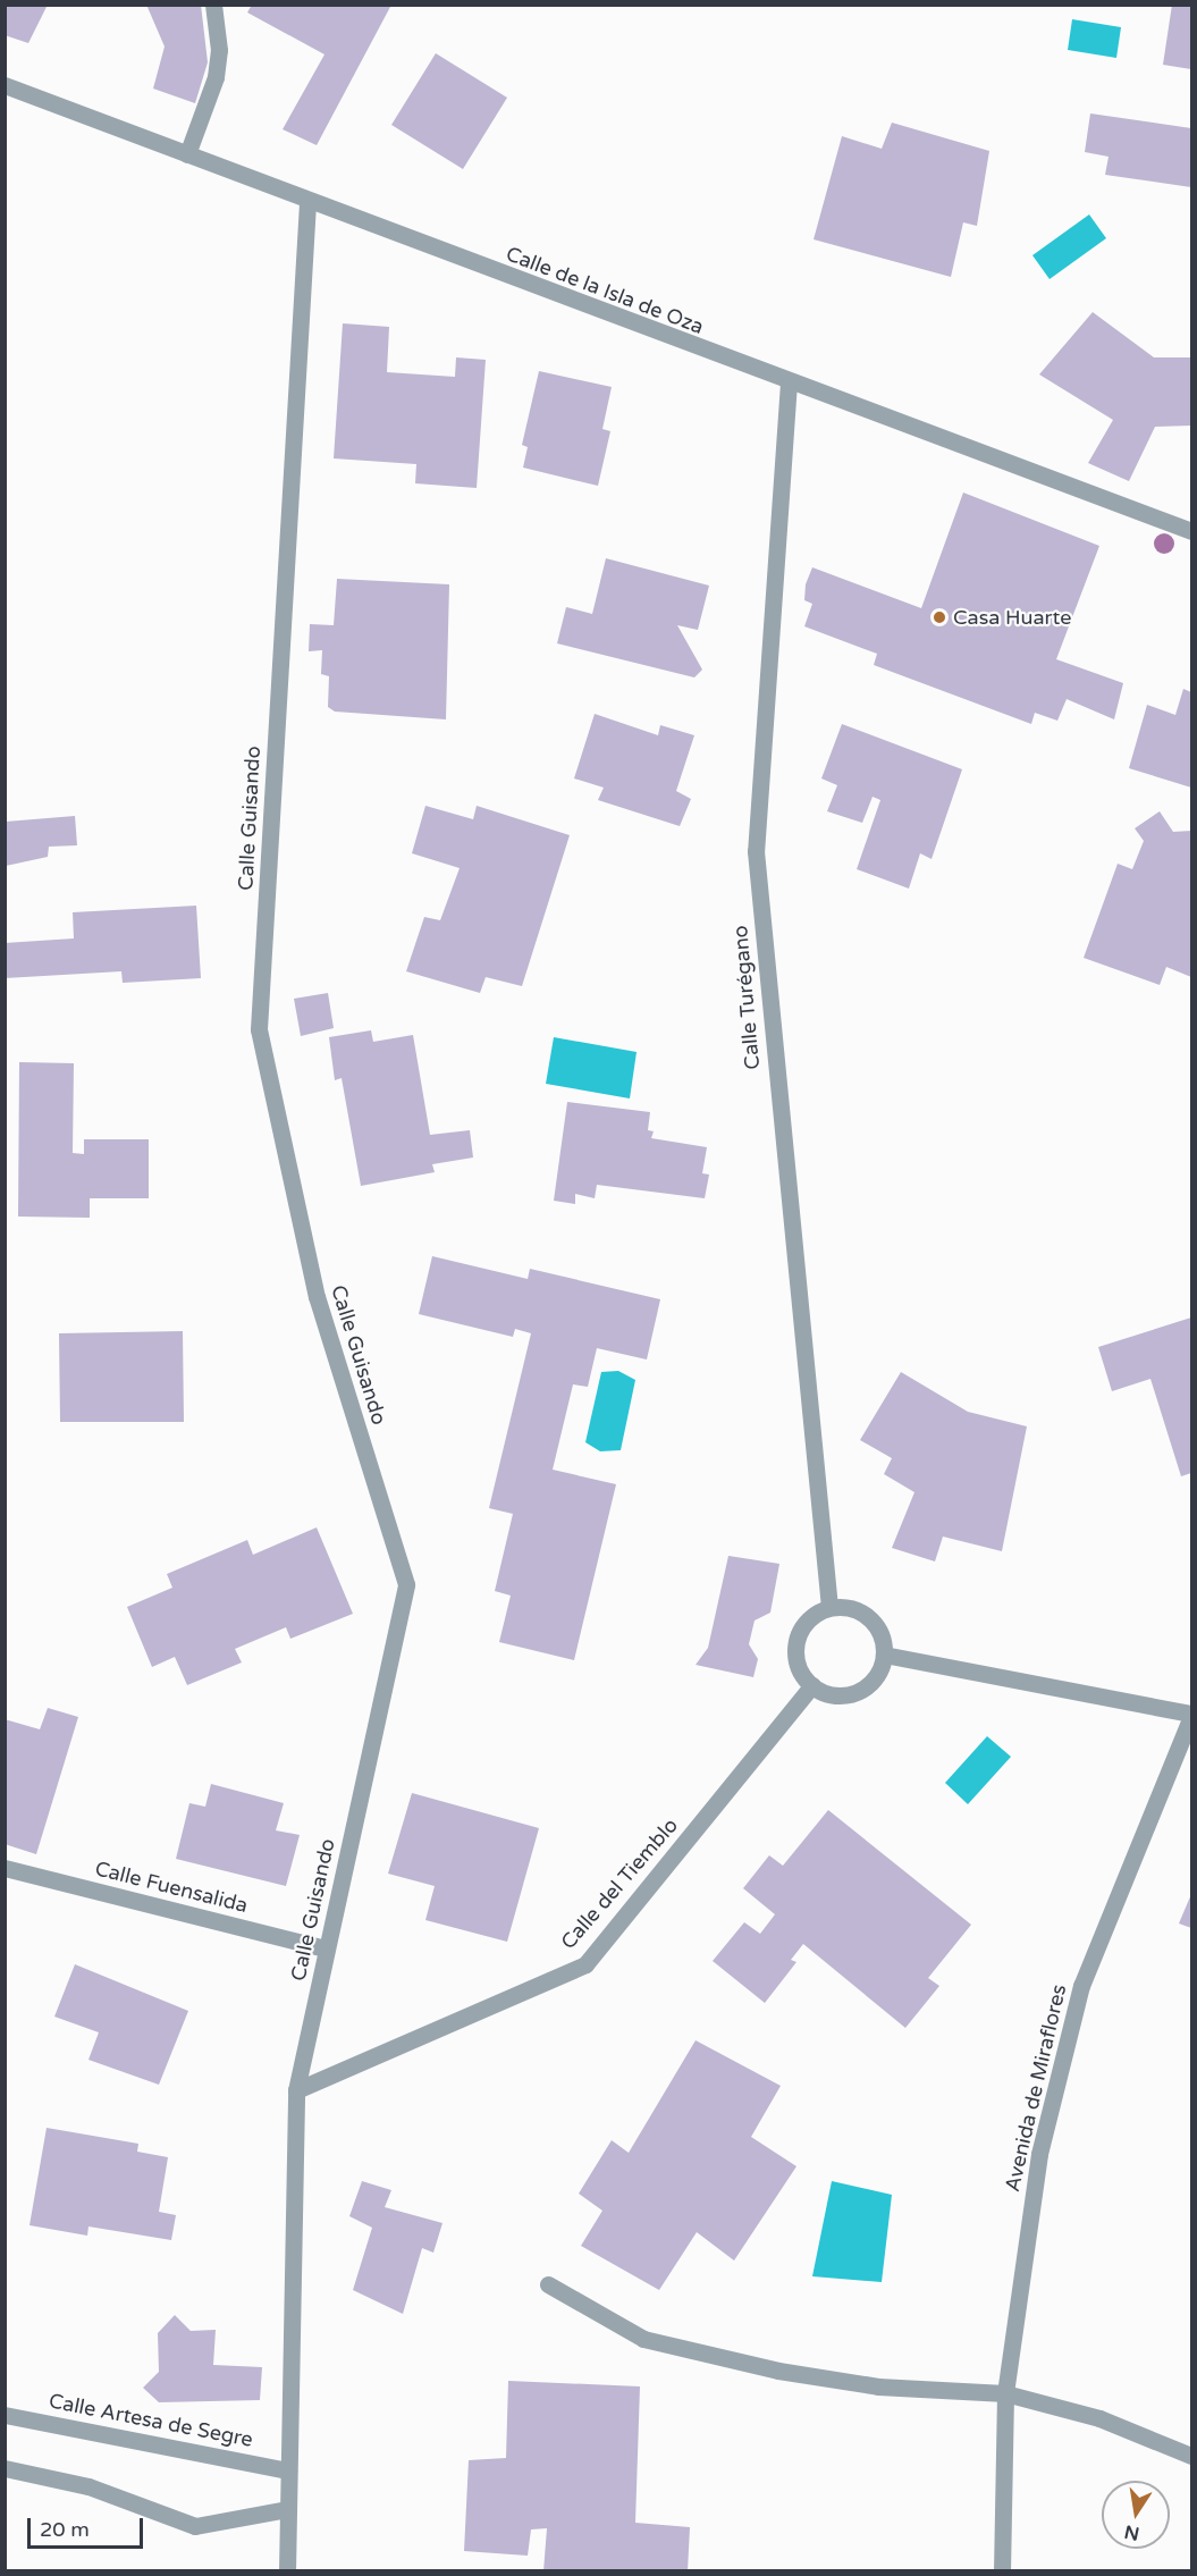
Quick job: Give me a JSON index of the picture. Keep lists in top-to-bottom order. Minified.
{"streets":{"street":["Calle de la Isla de Oza","Calle Guisando","Calle Turégano","Calle del Tiemblo","Calle Fuensalida","Avenida de Miraflores","Calle Artesa de Segre"]},"crossings":[["Calle de la Isla de Oza","Calle Guisando"],["Calle de la Isla de Oza","Calle Turégano"],["Calle Guisando","Calle del Tiemblo"],["Calle Guisando","Calle Fuensalida"],["Calle Guisando","Calle Artesa de Segre"],["Calle Turégano","Calle del Tiemblo"]],"places":["Casa Huarte"],"scale_bar":"20 m","north":"bottom"}
